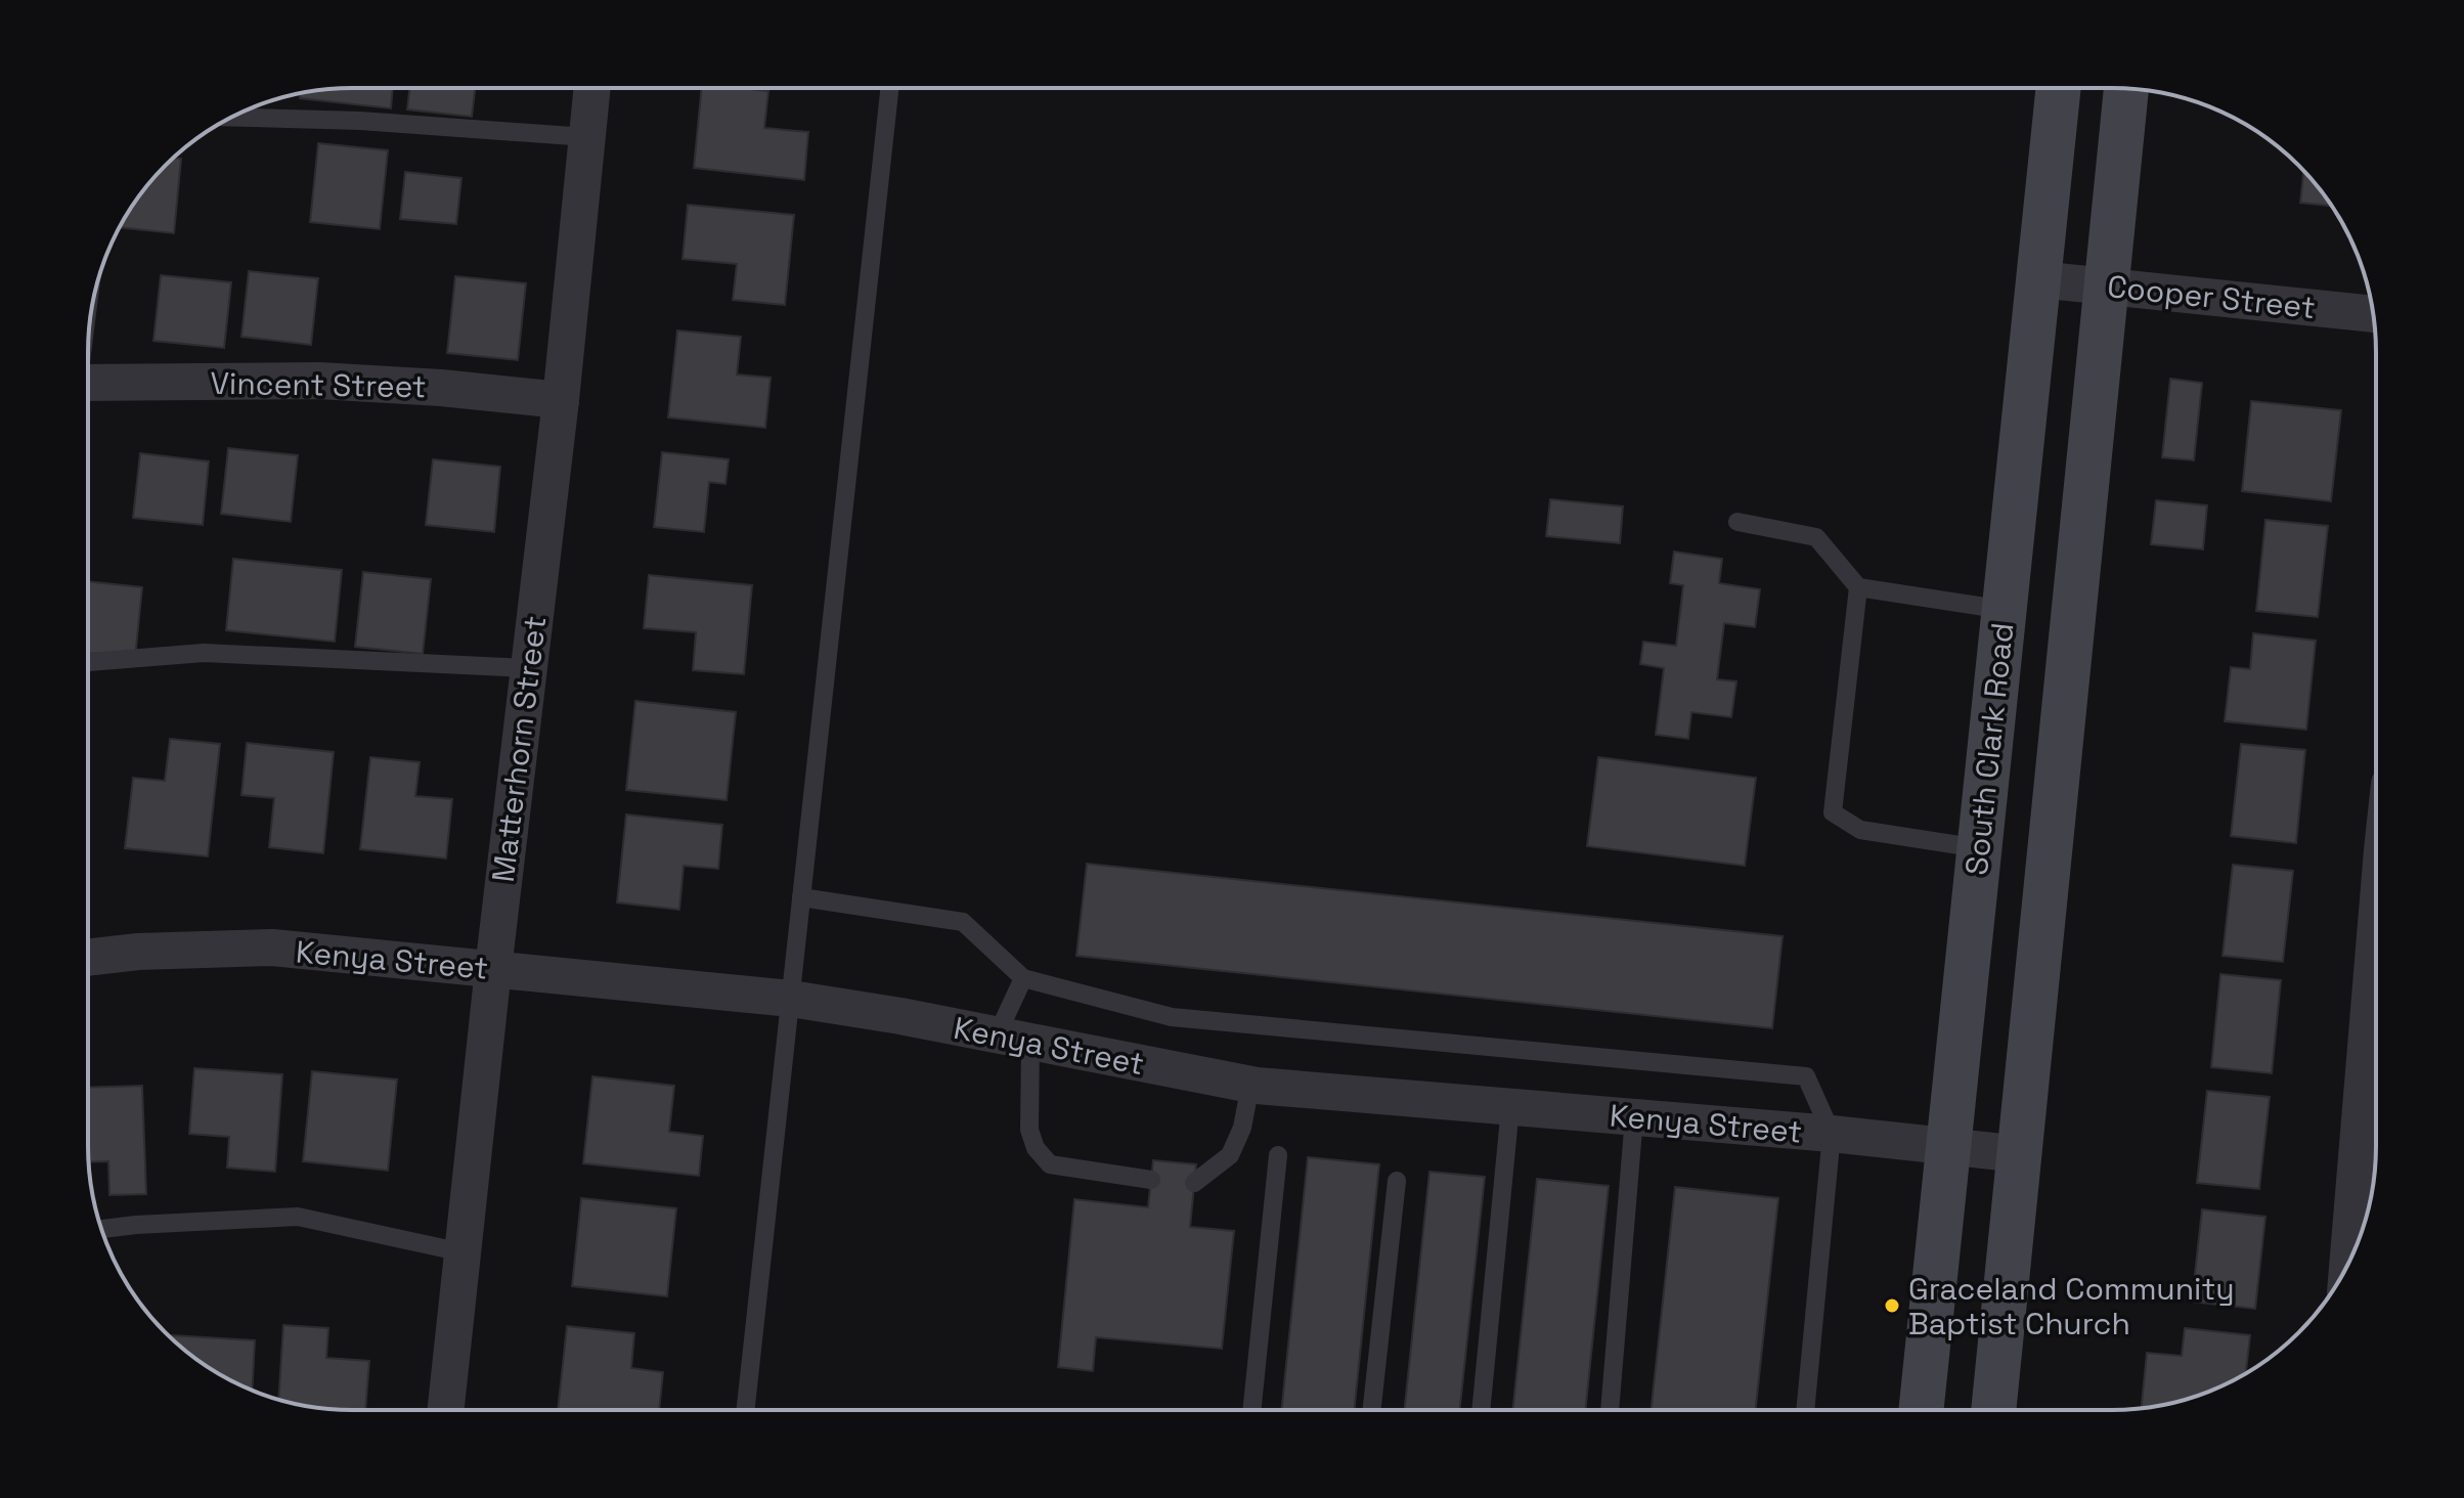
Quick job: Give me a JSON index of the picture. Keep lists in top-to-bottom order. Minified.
{"streets":{"main road":["South Clark Road"],"street":["Cooper Street","Vincent Street","Matterhorn Street","Kenya Street"]},"crossings":[["Cooper Street","South Clark Road"],["Vincent Street","Matterhorn Street"],["Matterhorn Street","Kenya Street"],["South Clark Road","Kenya Street"]],"places":["Graceland Community Baptist Church"]}
